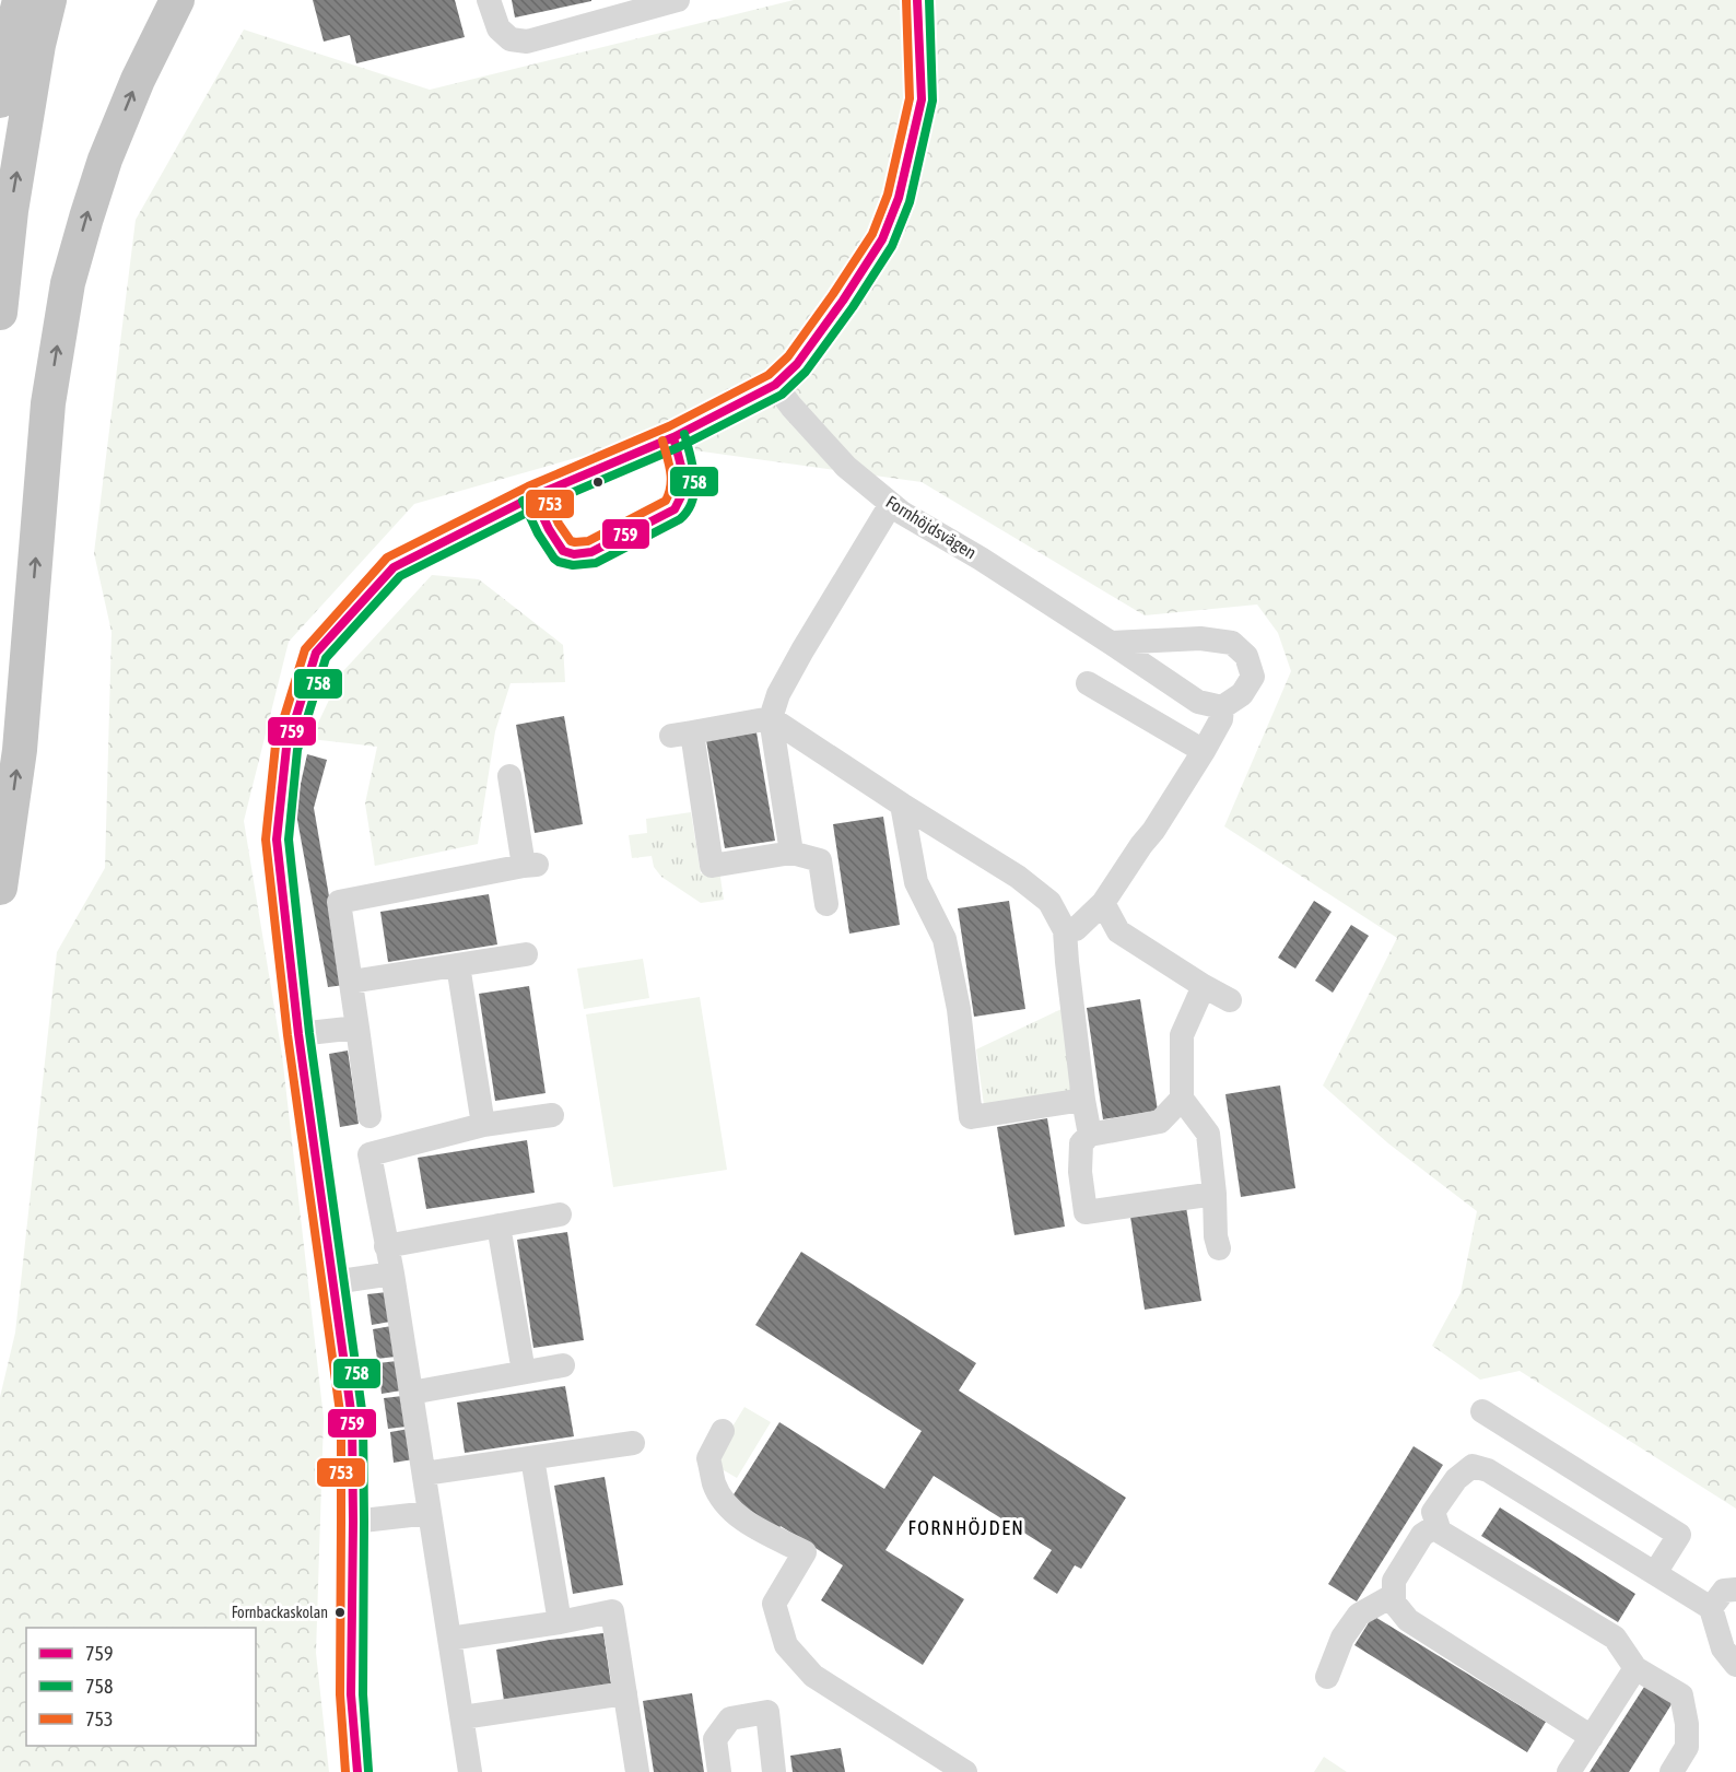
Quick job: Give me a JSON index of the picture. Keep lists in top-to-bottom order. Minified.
{"streets":{"street":["Fornhöjdsvägen"]},"districts":["FORNHÖJDEN"],"places":["Fornbackaskolan"],"lines":["transit line 759","transit line 758","transit line 753"],"legend":["759","758","753"]}
